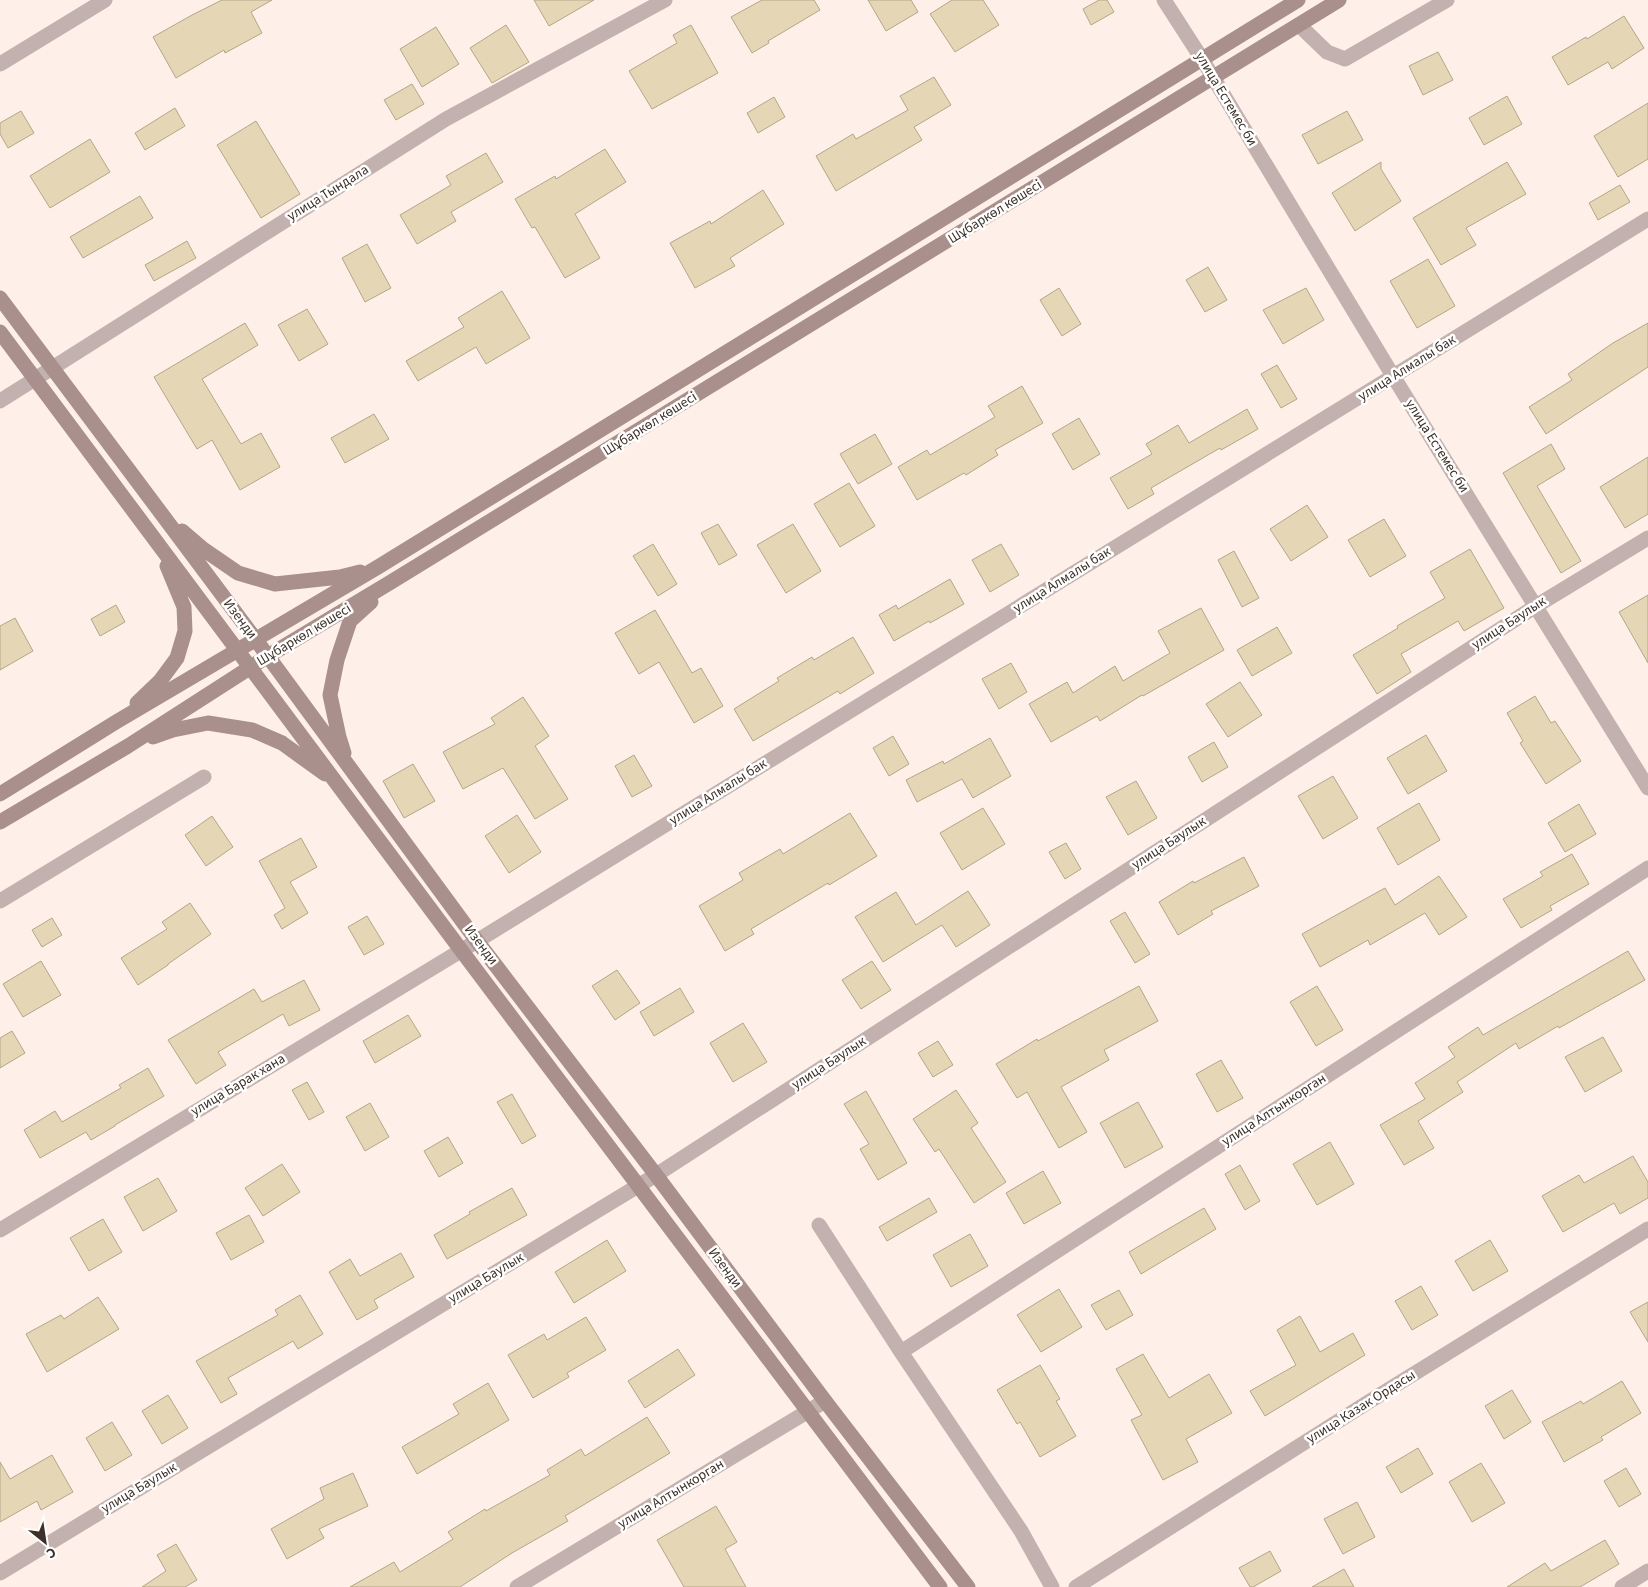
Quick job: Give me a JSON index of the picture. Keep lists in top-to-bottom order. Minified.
{"streets":{"street":["улица Естемес би","улица Тындала","Шұбаркөл көшесі","улица Алмалы бак","Изенди","улица Баулык","улица Барак хана","улица Алтынкорган","улица Казак Ордасы"]},"crossings":[["улица Естемес би","Шұбаркөл көшесі"],["улица Естемес би","улица Алмалы бак"],["улица Естемес би","улица Баулык"],["улица Тындала","Изенди"],["Шұбаркөл көшесі","Изенди"],["улица Алмалы бак","Изенди"],["улица Алмалы бак","улица Барак хана"],["Изенди","улица Баулык"],["Изенди","улица Барак хана"],["Изенди","улица Алтынкорган"]],"north":"bottom right"}
